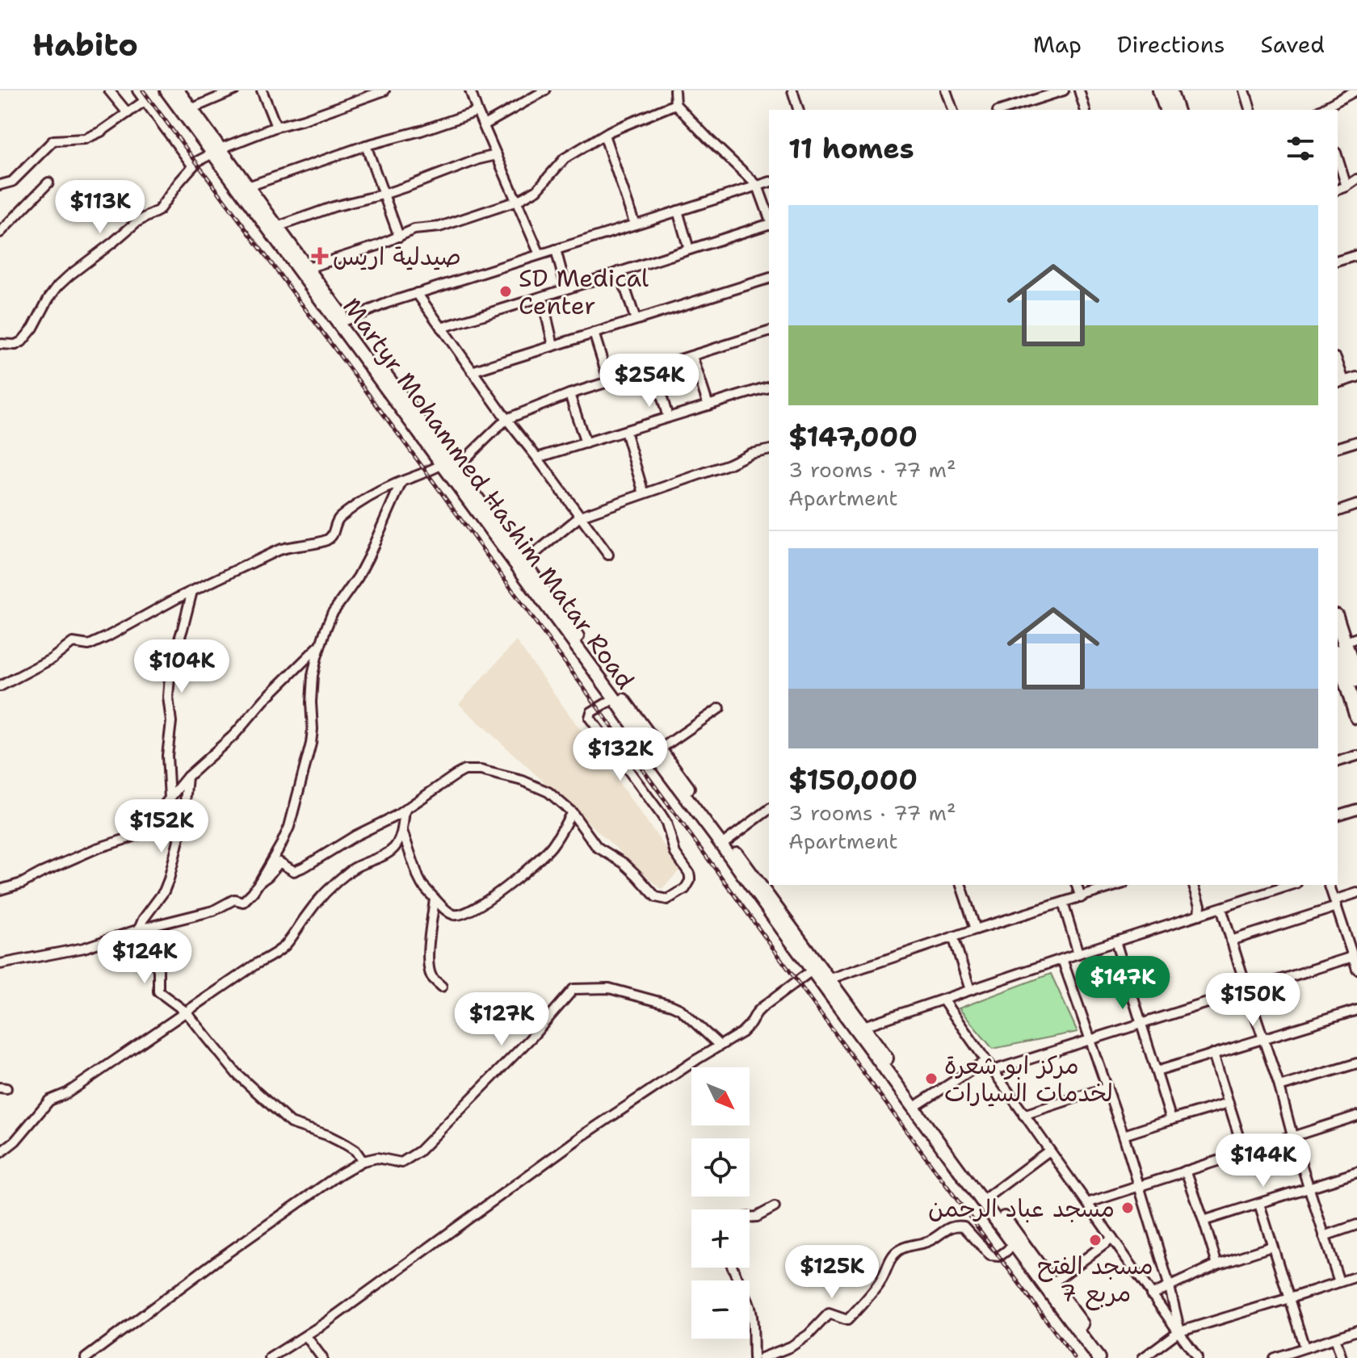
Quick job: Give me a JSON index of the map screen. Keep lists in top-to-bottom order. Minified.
{"streets":{"main road":["Martyr Mohammed Hashim Matar Road"]},"places":{"health":["صيدلية اريس"],"other":["SD Medical Center","مركز ابو شعرة لخدمات السيارات","مسجد عباد الرحمن","مسجد الفتح مربع 7"]},"north":"bottom right","page":{"header":"Habito","nav":["Map","Directions","Saved"],"heading":"11 homes","price":["$113K","$254K","$104K","$132K","$152K","$124K","$147K","$150K","$127K","$144K","$125K"],"list":[{"name":"$147,000","note":"3 rooms · 77 m² · Apartment"},{"name":"$150,000","note":"3 rooms · 77 m² · Apartment"}],"map_buttons":["+","−"]}}
